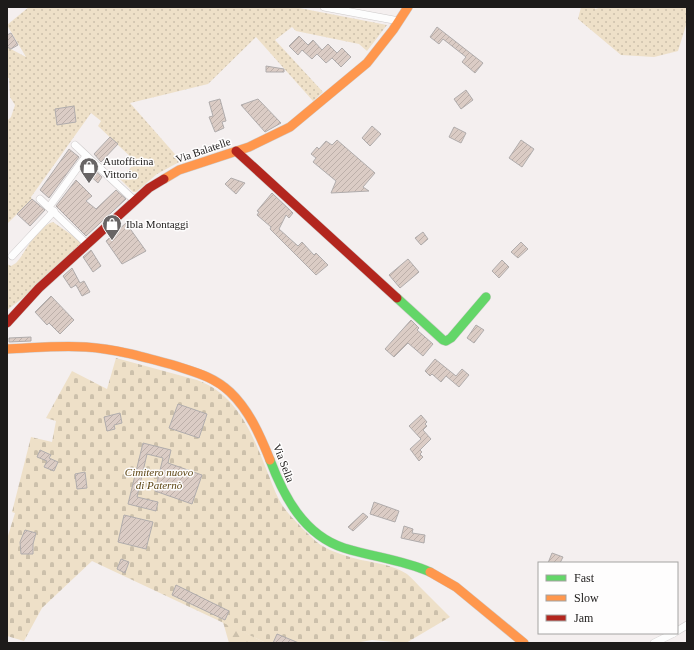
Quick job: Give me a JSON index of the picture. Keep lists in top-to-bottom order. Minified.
{"streets":{"street":["Via Balatelle","Via Sella"]},"parks":["Cimitero nuovo di Paternò"],"places":{"shop":["Autofficina Vittorio","Ibla Montaggi"]},"legend":["Fast","Slow","Jam"]}
